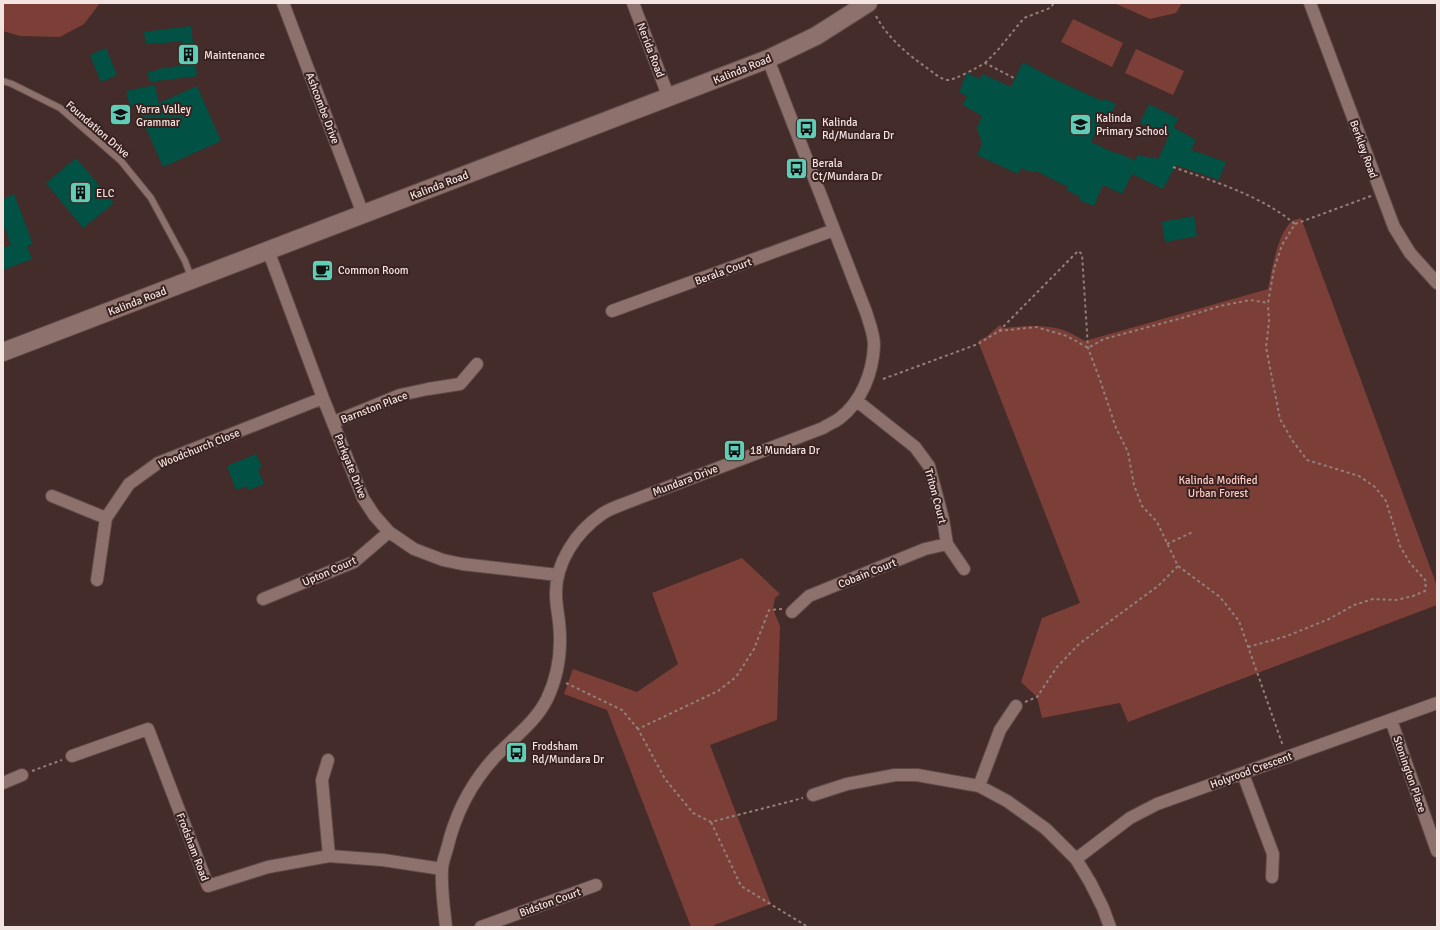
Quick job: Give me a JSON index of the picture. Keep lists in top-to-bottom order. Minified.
{"streets":{"street":["Nerida Road","Kalinda Road","Ashcombe Drive","Berkley Road","Berala Court","Barnston Place","Woodchurch Close","Parkgate Drive","Mundara Drive","Triton Court","Upton Court","Cobain Court","Holyrood Crescent","Stonington Place","Frodsham Road","Bidston Court"],"lane":["Foundation Drive"]},"crossings":[["Nerida Road","Kalinda Road"],["Kalinda Road","Ashcombe Drive"],["Kalinda Road","Foundation Drive"],["Kalinda Road","Parkgate Drive"],["Kalinda Road","Mundara Drive"],["Berala Court","Mundara Drive"],["Barnston Place","Parkgate Drive"],["Woodchurch Close","Parkgate Drive"],["Parkgate Drive","Mundara Drive"],["Parkgate Drive","Upton Court"],["Mundara Drive","Triton Court"],["Mundara Drive","Frodsham Road"],["Triton Court","Cobain Court"],["Holyrood Crescent","Stonington Place"]],"parks":["Kalinda Modified Urban Forest"],"places":{"building":["Maintenance","ELC"],"school or university":["Yarra Valley Grammar","Kalinda Primary School"],"bus stop":["Kalinda Rd/Mundara Dr","Berala Ct/Mundara Dr","18 Mundara Dr","Frodsham Rd/Mundara Dr"],"cafe":["Common Room"]}}
